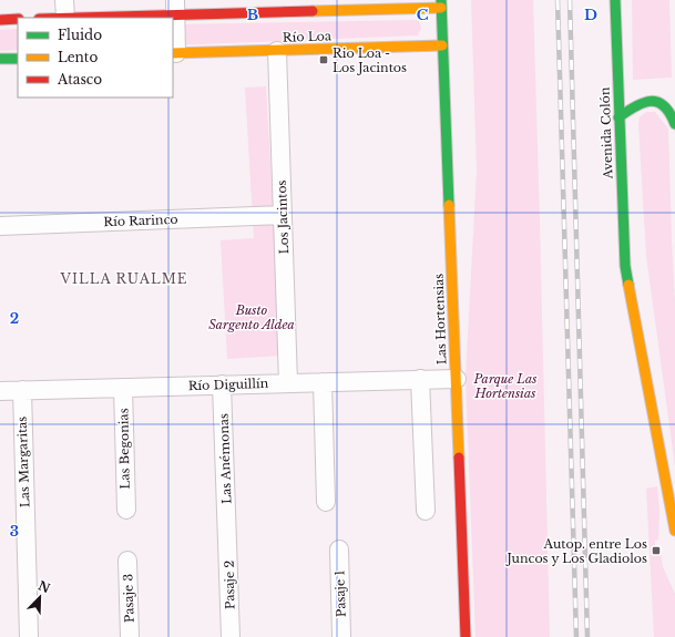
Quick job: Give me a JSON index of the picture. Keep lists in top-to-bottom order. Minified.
{"streets":{"main road":["Río Loa","Avenida Colón","Las Hortensias"],"street":["Los Jacintos","Río Rarinco","Río Diguillín","Las Begonias","Las Anémonas","Las Margaritas","Pasaje 2","Pasaje 1","Pasaje 3"]},"crossings":[["Río Loa","Los Jacintos"],["Río Loa","Las Hortensias"],["Los Jacintos","Río Rarinco"],["Los Jacintos","Río Diguillín"],["Las Hortensias","Río Diguillín"],["Río Diguillín","Las Begonias"],["Río Diguillín","Las Anémonas"],["Río Diguillín","Las Margaritas"],["Las Anémonas","Pasaje 2"]],"districts":["VILLA RUALME"],"parks":["Busto Sargento Aldea","Parque Las Hortensias"],"places":{"transit":["Rio Loa - Los Jacintos","Autop. entre Los Juncos y Los Gladiolos"]},"legend":["Fluido","Lento","Atasco"],"north":"top right","grid":{"columns":["B","C","D"],"rows":["2","3"]}}
